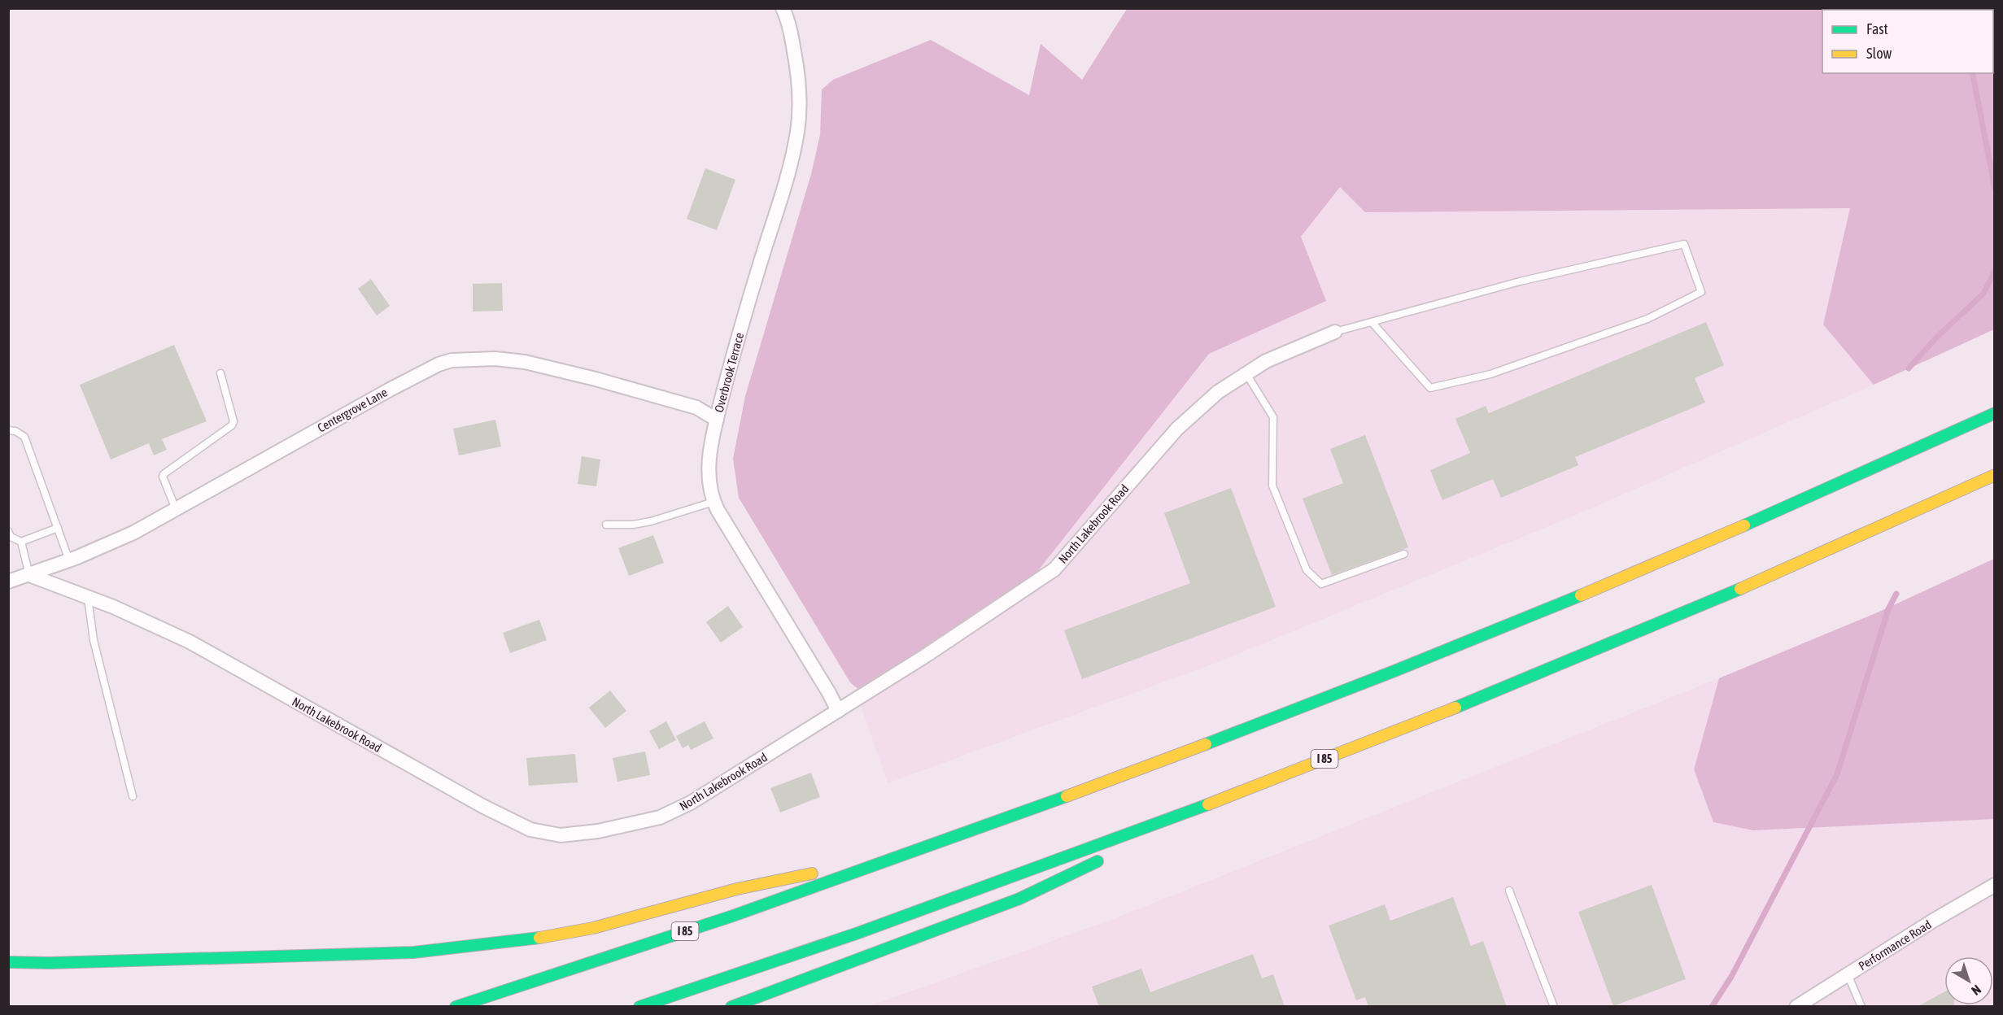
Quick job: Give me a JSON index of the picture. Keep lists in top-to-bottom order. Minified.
{"streets":{"highway":["I 85"],"street":["Overbrook Terrace","Centergrove Lane","North Lakebrook Road","Performance Road"]},"crossings":[["Overbrook Terrace","Centergrove Lane"],["Overbrook Terrace","North Lakebrook Road"],["Centergrove Lane","North Lakebrook Road"]],"legend":["Fast","Slow"],"north":"bottom right"}
